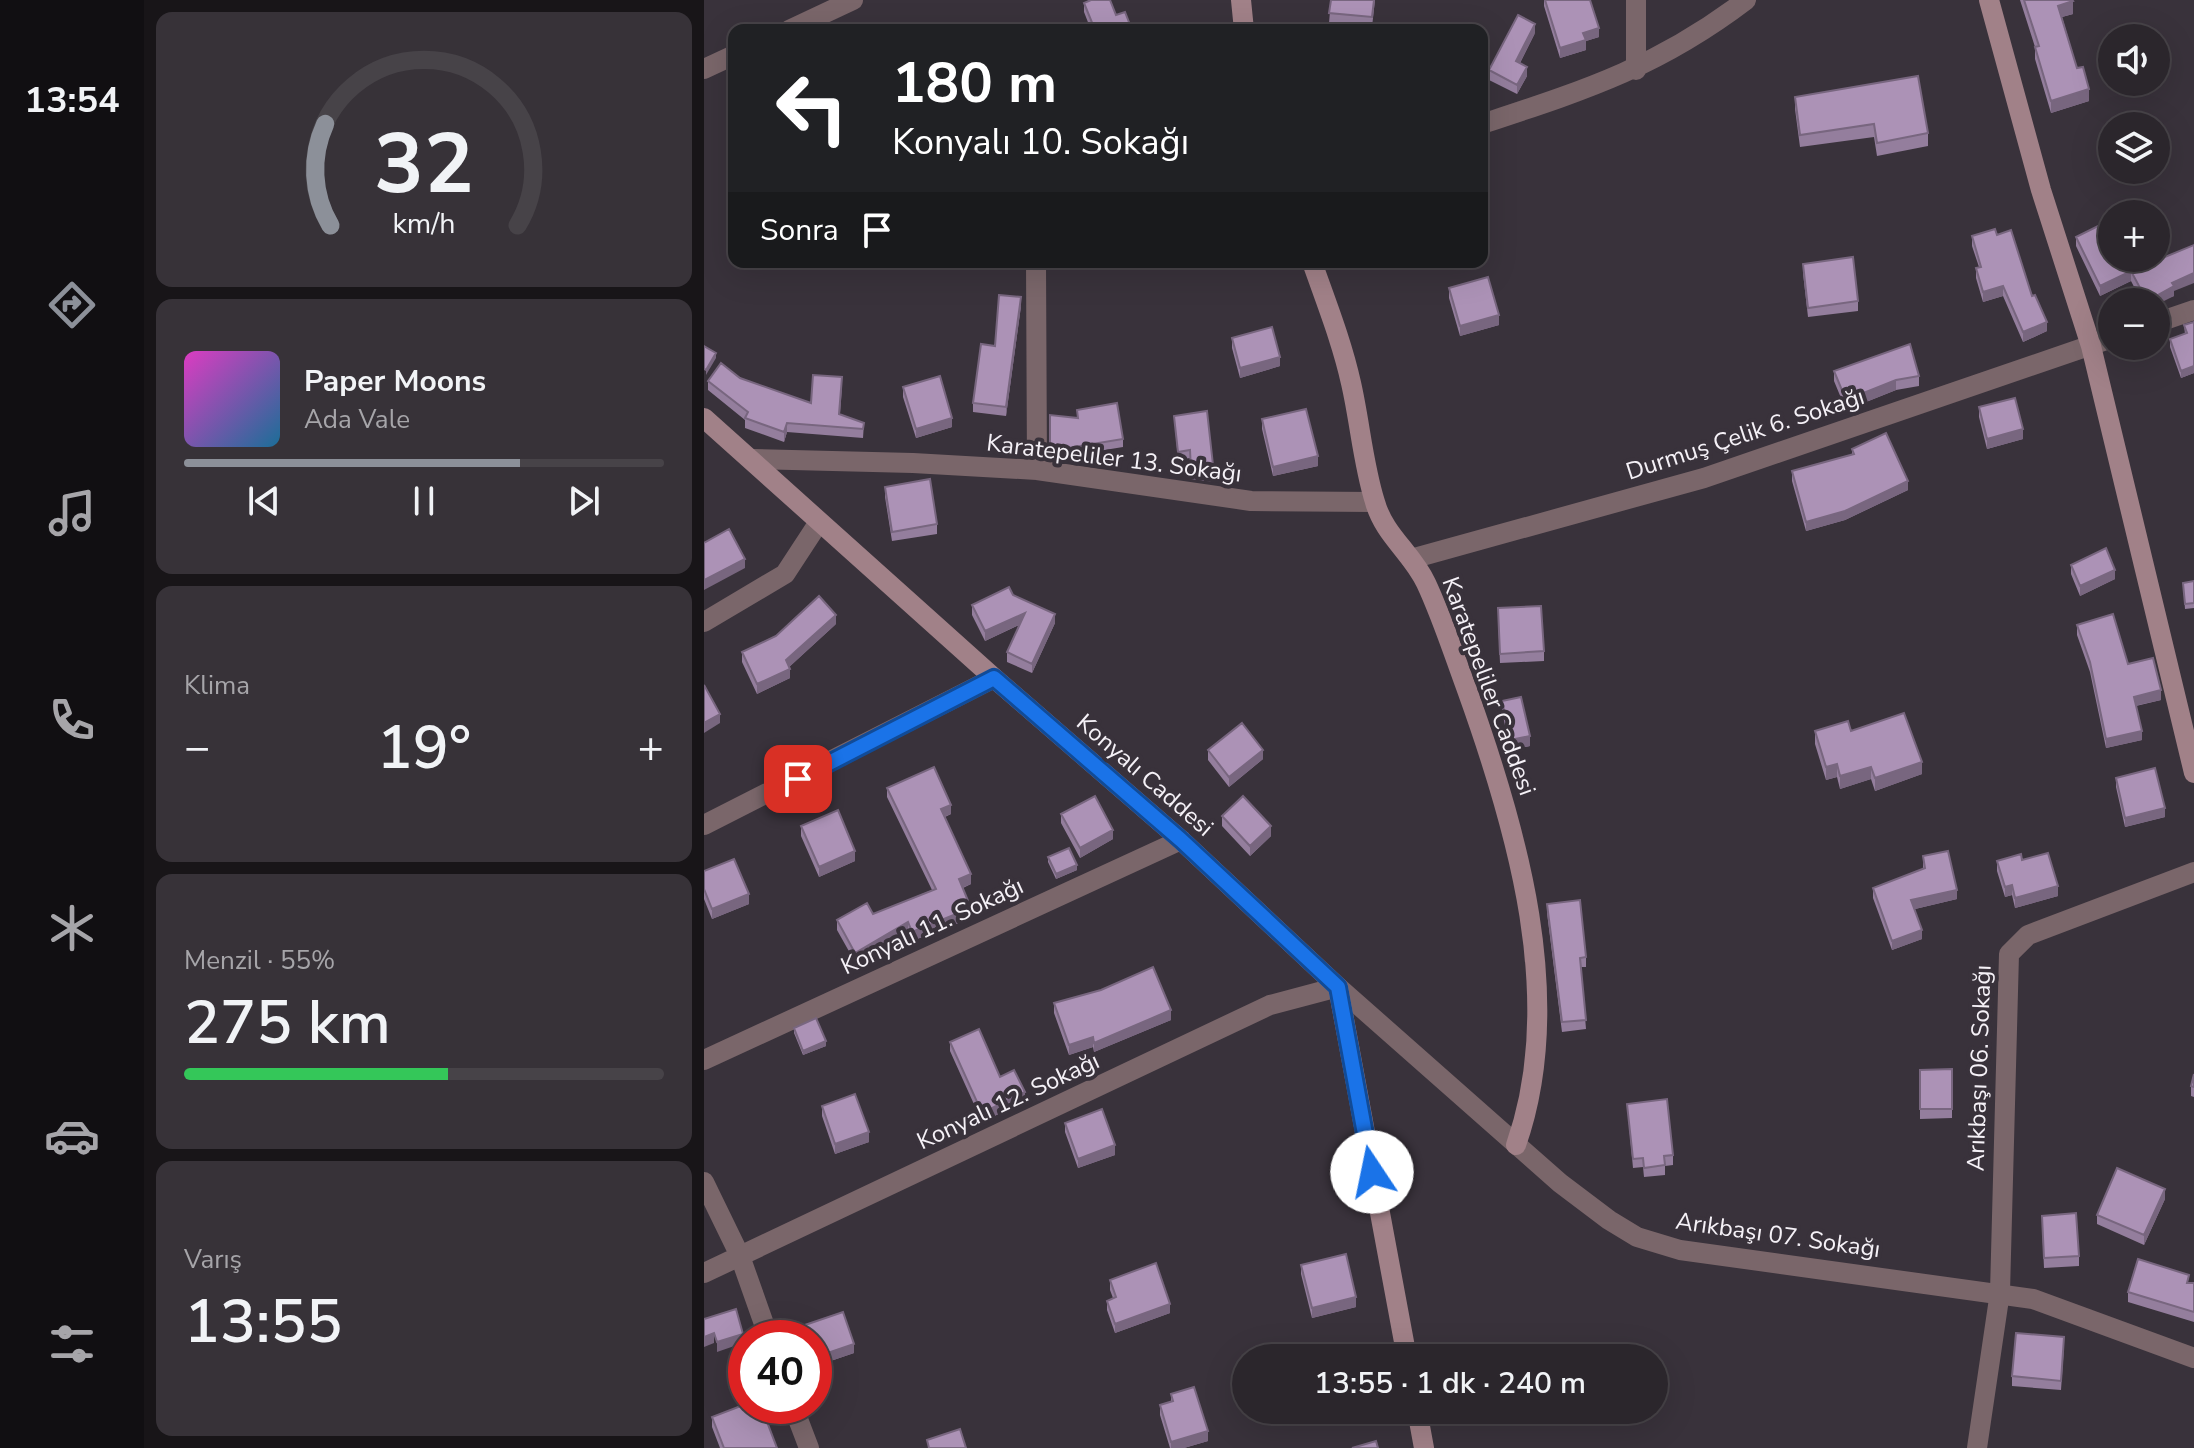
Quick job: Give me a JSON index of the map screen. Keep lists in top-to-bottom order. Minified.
{"streets":{"street":["Durmuş Çelik 6. Sokağı","Karatepeliler 13. Sokağı","Karatepeliler Caddesi","Konyalı Caddesi","Konyalı 11. Sokağı","Arıkbaşı 06. Sokağı","Konyalı 12. Sokağı","Arıkbaşı 07. Sokağı"]},"crossings":[["Durmuş Çelik 6. Sokağı","Karatepeliler Caddesi"],["Karatepeliler 13. Sokağı","Karatepeliler Caddesi"],["Karatepeliler 13. Sokağı","Konyalı Caddesi"],["Karatepeliler Caddesi","Arıkbaşı 07. Sokağı"],["Konyalı Caddesi","Konyalı 11. Sokağı"],["Konyalı Caddesi","Konyalı 12. Sokağı"],["Konyalı Caddesi","Arıkbaşı 07. Sokağı"],["Arıkbaşı 06. Sokağı","Arıkbaşı 07. Sokağı"],["Konyalı 12. Sokağı","Arıkbaşı 07. Sokağı"]],"page":{"tabs":"13:54","map_buttons":["+","−"],"turn":["180 m","Konyalı 10. Sokağı"],"then":"Sonra","song":["Paper Moons","Ada Vale"],"tile":["Klima",["Menzil · 55%","275 km"],["Varış","13:55"]],"heat":["−","19°","+"],"limit":"40","trip":"13:55 · 1 dk · 240 m","gauge":["32","km/h"]}}
